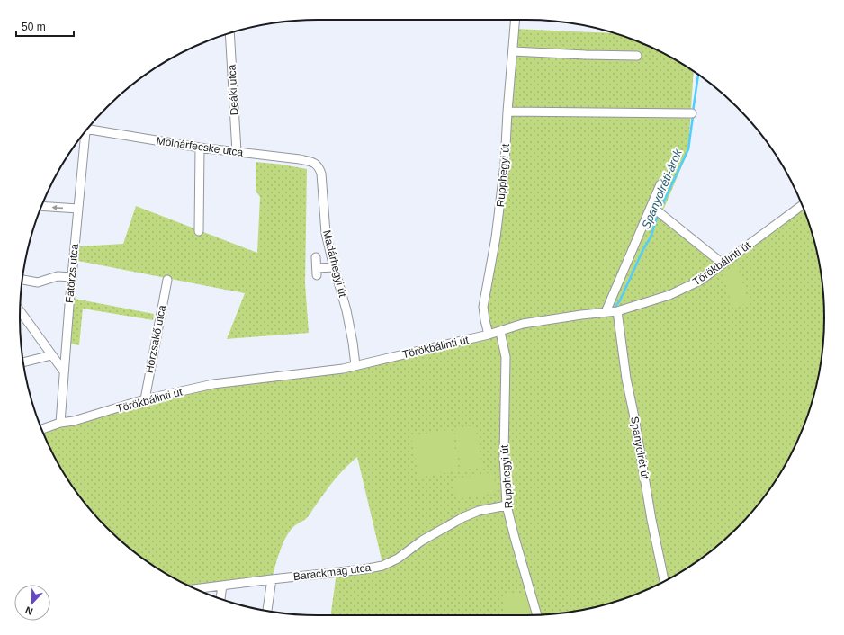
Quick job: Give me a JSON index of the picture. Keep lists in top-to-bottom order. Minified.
{"streets":{"street":["Deáki utca","Molnárfecske utca","Rupphegyi út","Madárhegyi út","Törökbálinti út","Fatörzs utca","Horzsakő utca","Spanyolrét út","Barackmag utca"]},"crossings":[["Deáki utca","Molnárfecske utca"],["Molnárfecske utca","Madárhegyi út"],["Rupphegyi út","Törökbálinti út"],["Rupphegyi út","Barackmag utca"],["Madárhegyi út","Törökbálinti út"],["Törökbálinti út","Fatörzs utca"],["Törökbálinti út","Horzsakő utca"],["Törökbálinti út","Spanyolrét út"]],"water":["Spanyolréti-árok"],"scale_bar":"50 m","north":"bottom"}
